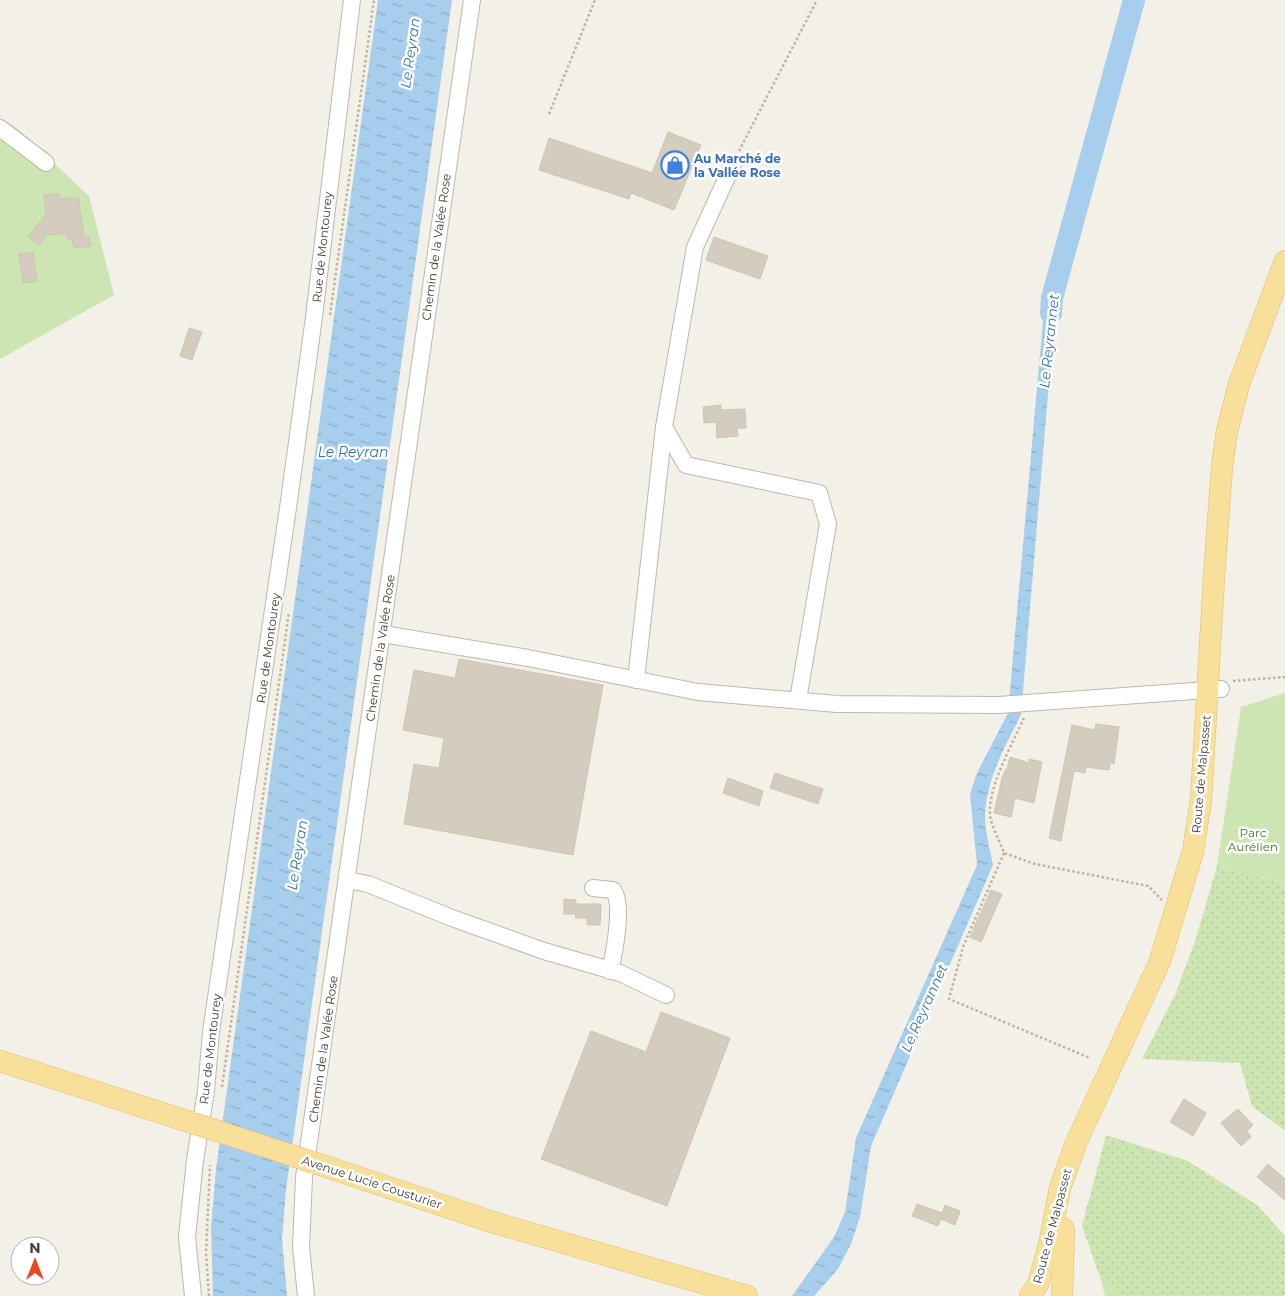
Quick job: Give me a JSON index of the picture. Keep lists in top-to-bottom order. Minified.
{"streets":{"main road":["Route de Malpasset","Avenue Lucie Cousturier"],"street":["Rue de Montourey","Chemin de la Valée Rose"]},"water":["Le Reyran","Le Reyrannet"],"parks":["Parc Aurélien"],"places":{"shop":["Au Marché de la Vallée Rose"]},"north":"top"}
